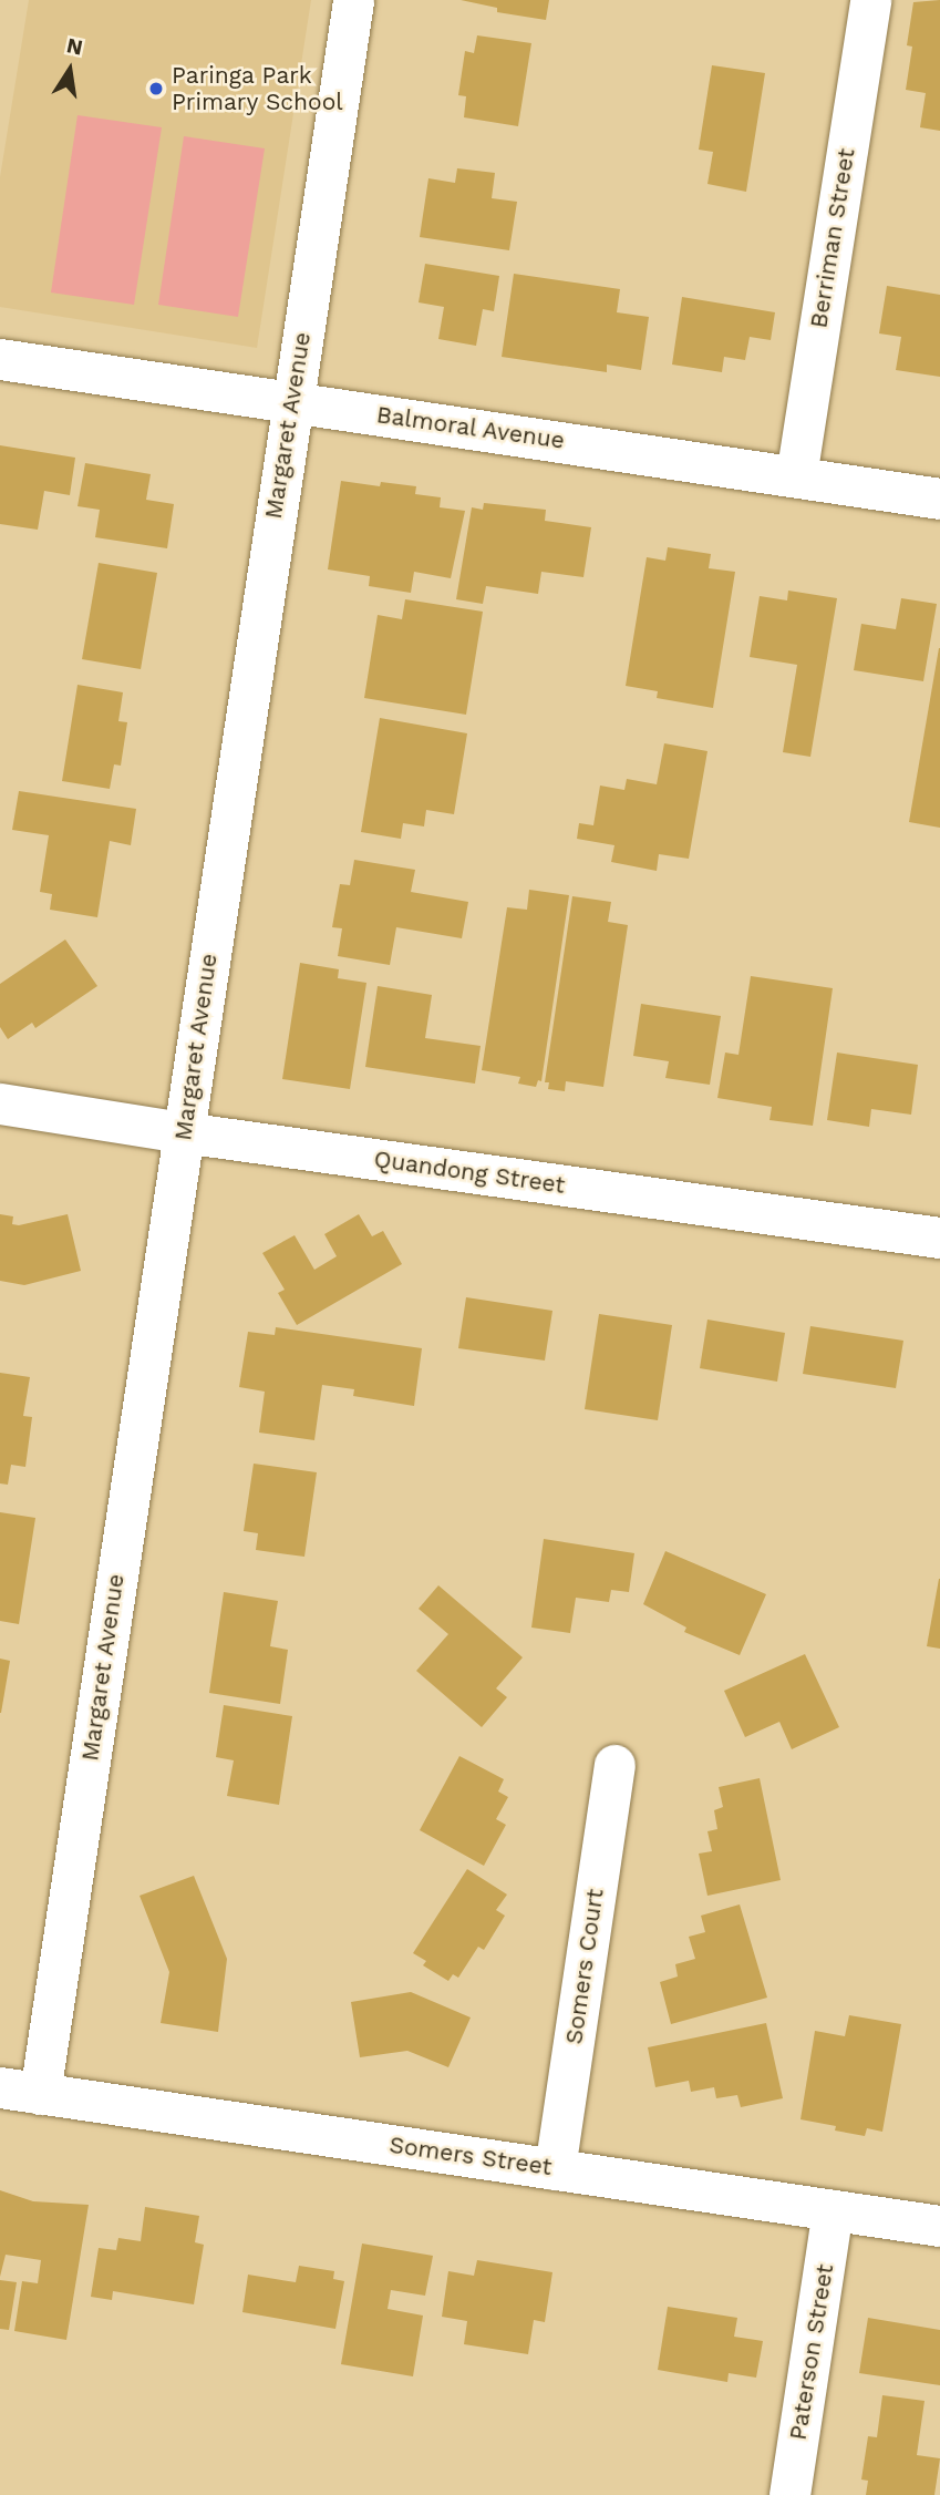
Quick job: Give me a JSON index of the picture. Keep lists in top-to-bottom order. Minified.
{"streets":{"street":["Berriman Street","Margaret Avenue","Balmoral Avenue","Quandong Street","Somers Court","Somers Street","Paterson Street"]},"crossings":[["Berriman Street","Balmoral Avenue"],["Margaret Avenue","Balmoral Avenue"],["Margaret Avenue","Quandong Street"],["Margaret Avenue","Somers Street"],["Somers Court","Somers Street"],["Somers Street","Paterson Street"]],"places":["Paringa Park Primary School"],"north":"top"}
